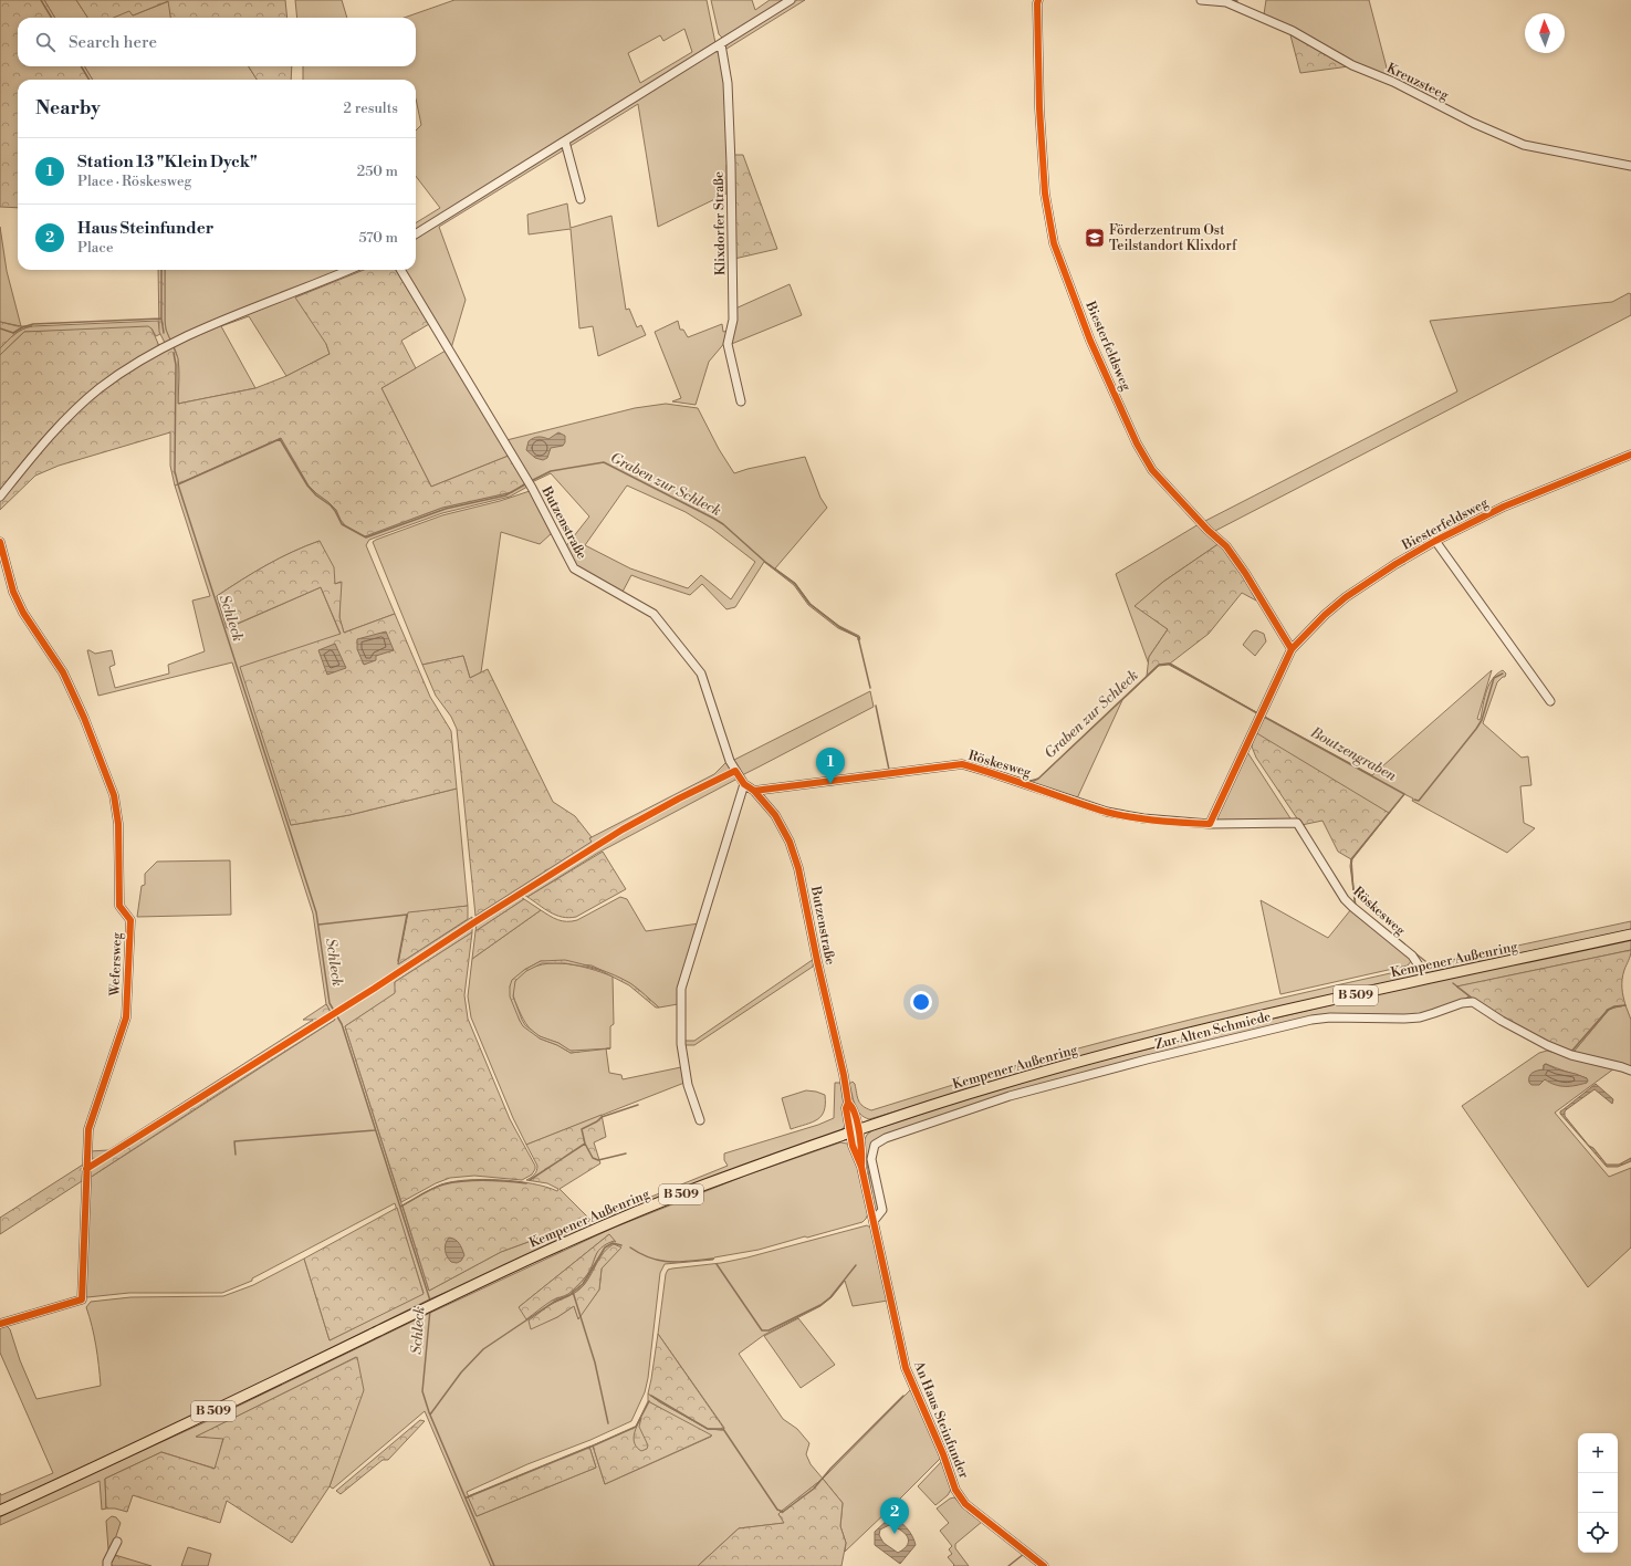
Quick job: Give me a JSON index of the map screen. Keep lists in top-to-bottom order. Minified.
{"streets":{"main road":["Kempener Außenring","B 509"],"street":["Kreuzsteeg","Klixdorfer Straße","Biesterfeldsweg","Butzenstraße","Röskesweg","Wefersweg","Zur Alten Schmiede","An Haus Steinfunder"]},"crossings":[["Biesterfeldsweg","Röskesweg"],["Butzenstraße","Röskesweg"],["Butzenstraße","Kempener Außenring"],["Butzenstraße","An Haus Steinfunder"],["Kempener Außenring","An Haus Steinfunder"],["Zur Alten Schmiede","An Haus Steinfunder"]],"water":["Graben zur Schleck","Schleck","Boutzengraben"],"places":{"school or university":["Förderzentrum Ost Teilstandort Klixdorf"]},"north":"top","page":{"search":"Search here","heading":["Nearby","2 results"],"list":[{"mark":"1","name":"Station 13 \"Klein Dyck\"","note":"Place · Röskesweg","value":"250 m"},{"mark":"2","name":"Haus Steinfunder","note":"Place","value":"570 m"}],"pins":["1","2"],"map_buttons":["+","−"]}}
